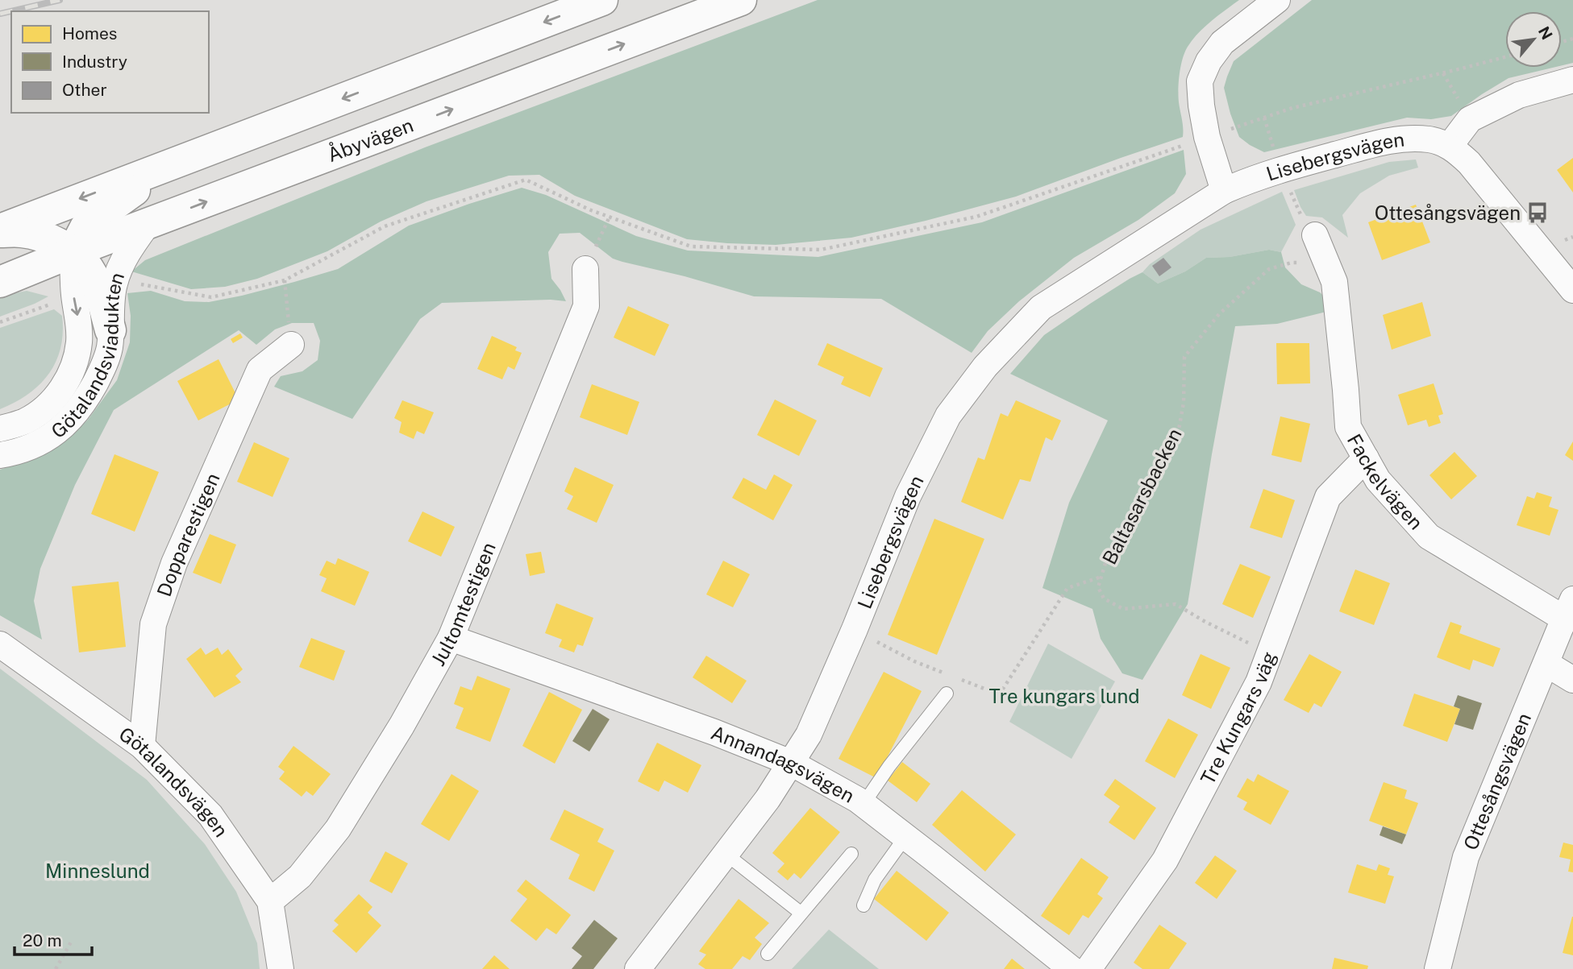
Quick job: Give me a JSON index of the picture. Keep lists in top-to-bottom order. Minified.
{"streets":{"street":["Åbyvägen","Lisebergsvägen","Götalandsviadukten","Fackelvägen","Dopparestigen","Jultomtestigen","Tre Kungars väg","Annandagsvägen","Ottesångsvägen","Götalandsvägen"],"path":["Baltasarsbacken"]},"crossings":[["Åbyvägen","Götalandsviadukten"],["Lisebergsvägen","Annandagsvägen"],["Fackelvägen","Baltasarsbacken"],["Fackelvägen","Tre Kungars väg"],["Fackelvägen","Ottesångsvägen"],["Baltasarsbacken","Tre Kungars väg"],["Dopparestigen","Götalandsvägen"],["Jultomtestigen","Annandagsvägen"],["Jultomtestigen","Götalandsvägen"]],"parks":["Tre kungars lund","Minneslund"],"places":{"bus stop":["Ottesångsvägen"]},"legend":["Homes","Industry","Other"],"scale_bar":"20 m","north":"top right"}
